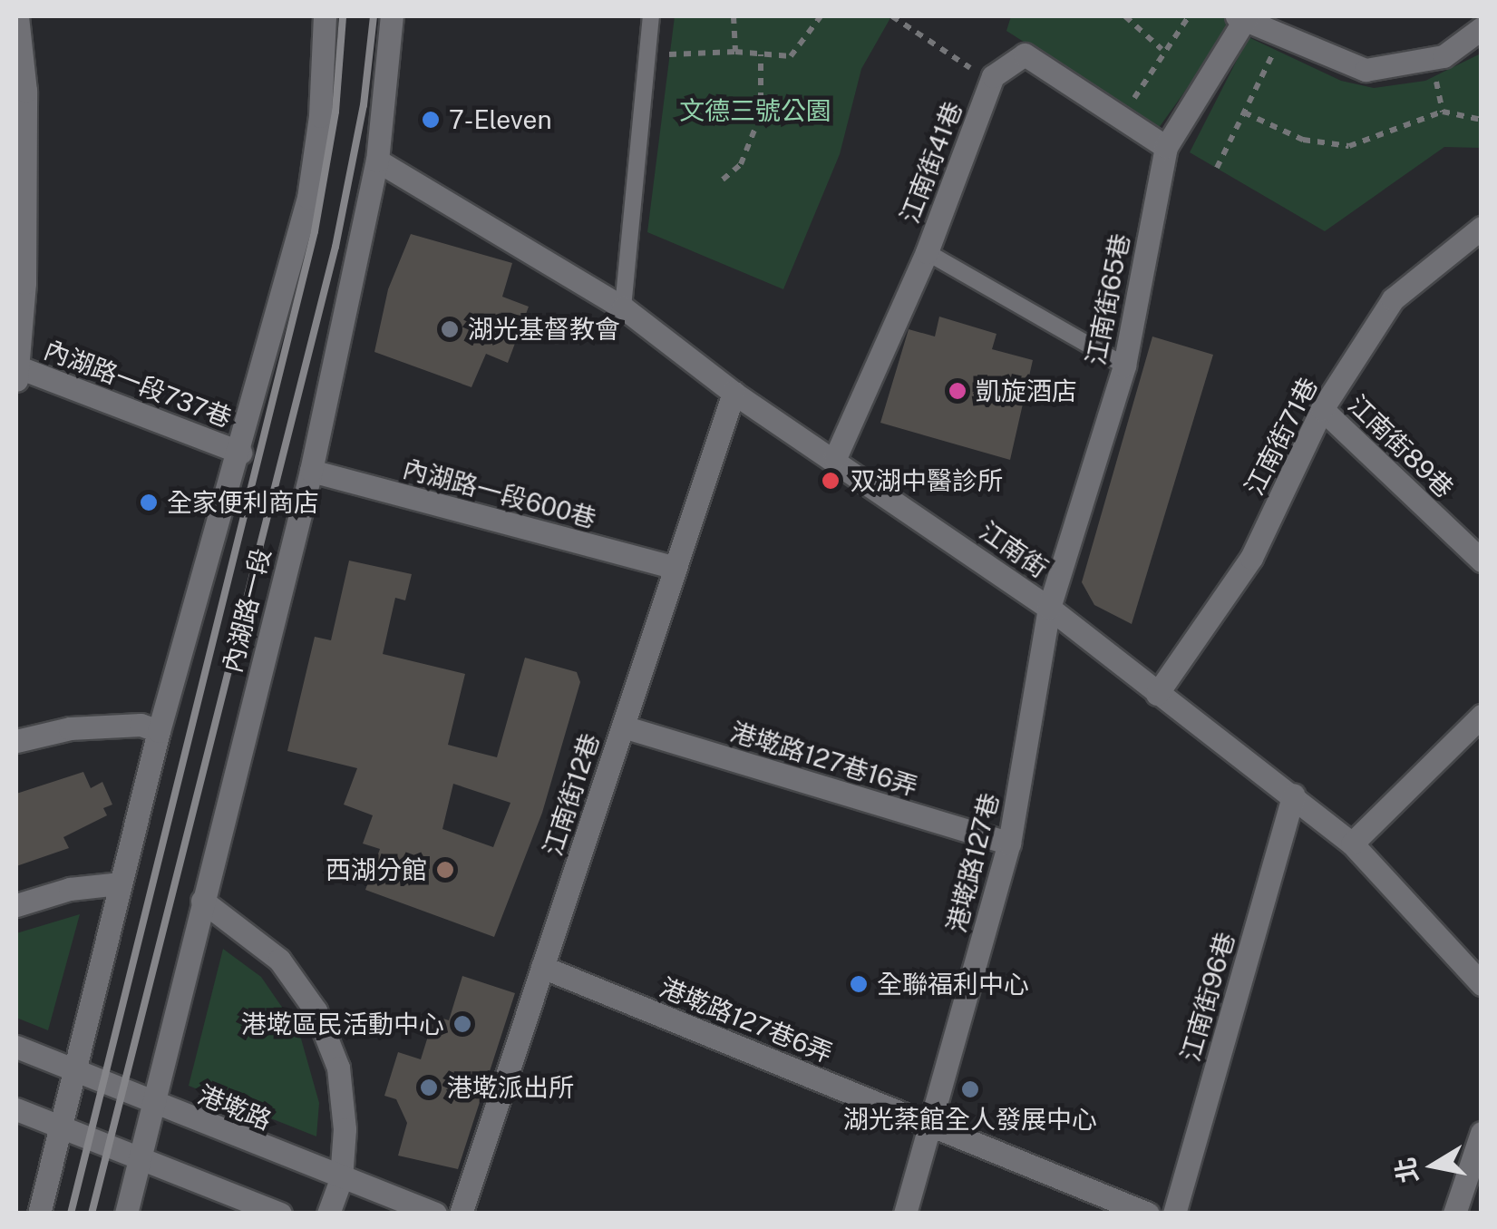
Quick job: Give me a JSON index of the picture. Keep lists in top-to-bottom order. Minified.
{"streets":{"street":["江南街41巷","江南街65巷","內湖路一段737巷","江南街71巷","江南街89巷","內湖路一段600巷","江南街","內湖路一段","港墘路127巷16弄","江南街12巷","港墘路127巷","江南街96巷","港墘路127巷6弄","港墘路"]},"crossings":[["江南街41巷","江南街65巷"],["江南街41巷","江南街"],["江南街65巷","江南街"],["江南街65巷","港墘路127巷"],["內湖路一段737巷","內湖路一段"],["江南街71巷","江南街89巷"],["江南街71巷","江南街"],["內湖路一段600巷","內湖路一段"],["內湖路一段600巷","江南街12巷"],["江南街","內湖路一段"],["江南街","江南街12巷"],["江南街","港墘路127巷"],["江南街","江南街96巷"],["內湖路一段","港墘路"],["港墘路127巷16弄","江南街12巷"],["港墘路127巷16弄","港墘路127巷"],["江南街12巷","港墘路127巷6弄"],["港墘路127巷","港墘路127巷6弄"]],"parks":["文德三號公園"],"places":["7-Eleven","湖光基督教會","凱旋酒店","双湖中醫診所","全家便利商店","西湖分館","全聯福利中心","港墘區民活動中心","港墘派出所","湖光棻館全人發展中心"],"north":"left"}
